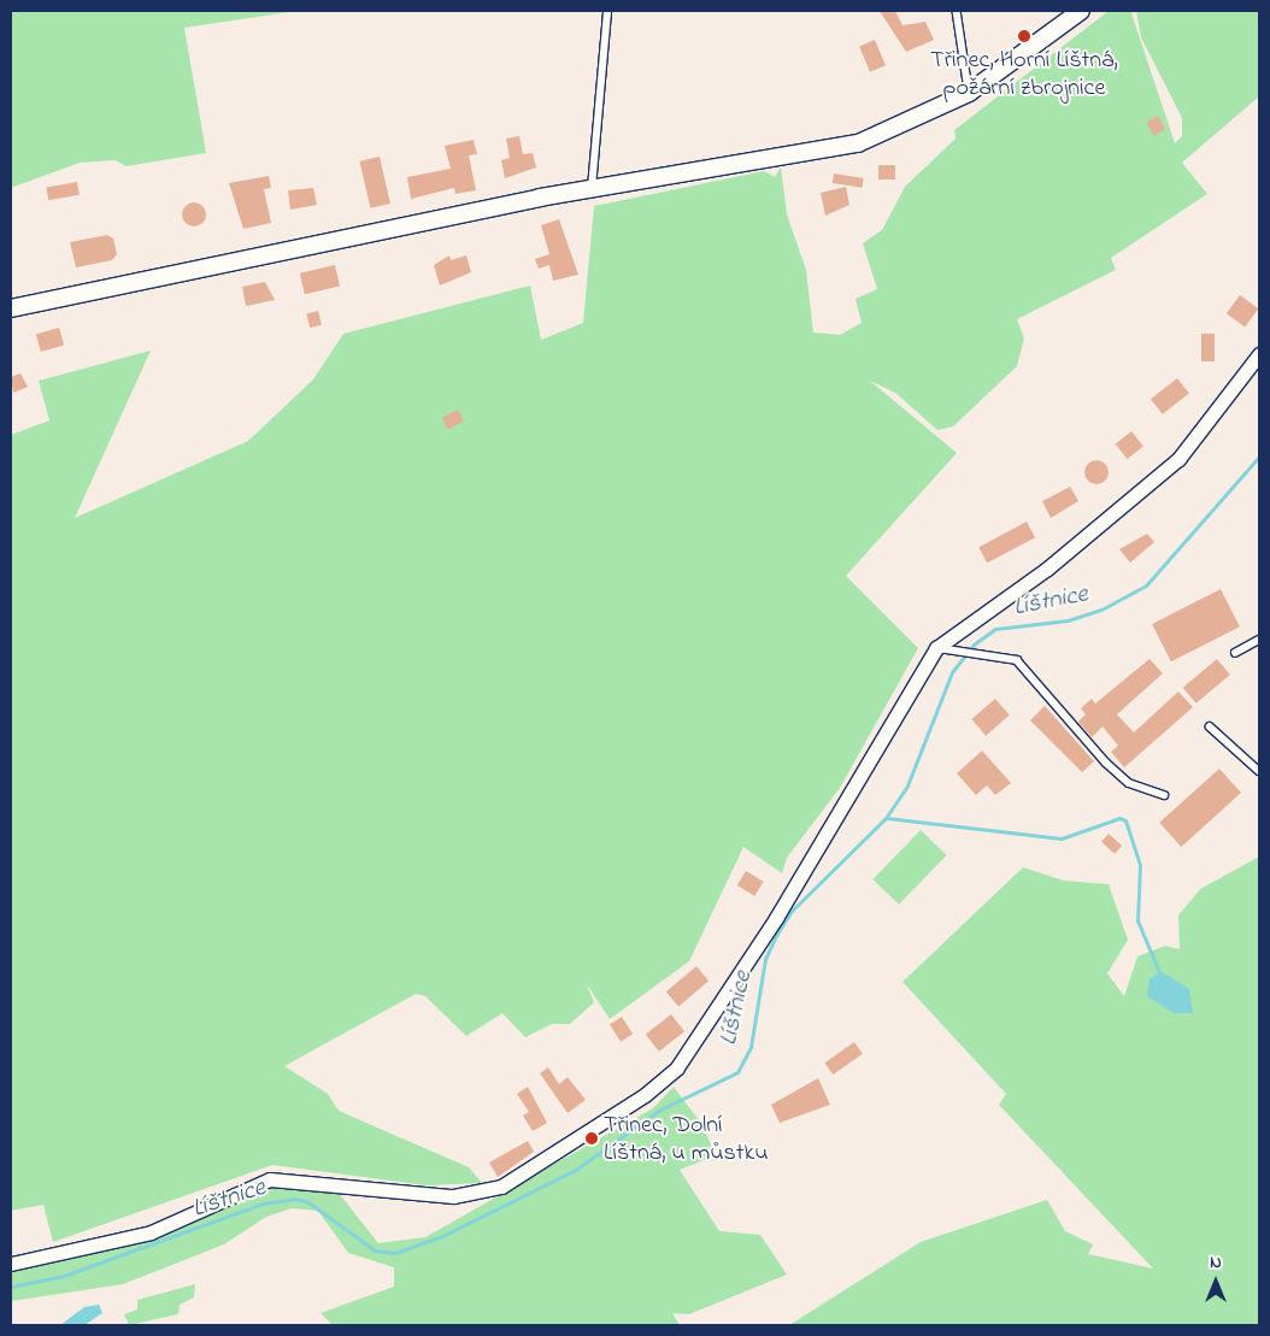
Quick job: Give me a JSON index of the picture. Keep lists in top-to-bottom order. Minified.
{"water":["Líštnice"],"places":["Třinec, Horní Líštná, požární zbrojnice","Třinec, Dolní Líštná, u můstku"],"north":"top"}
